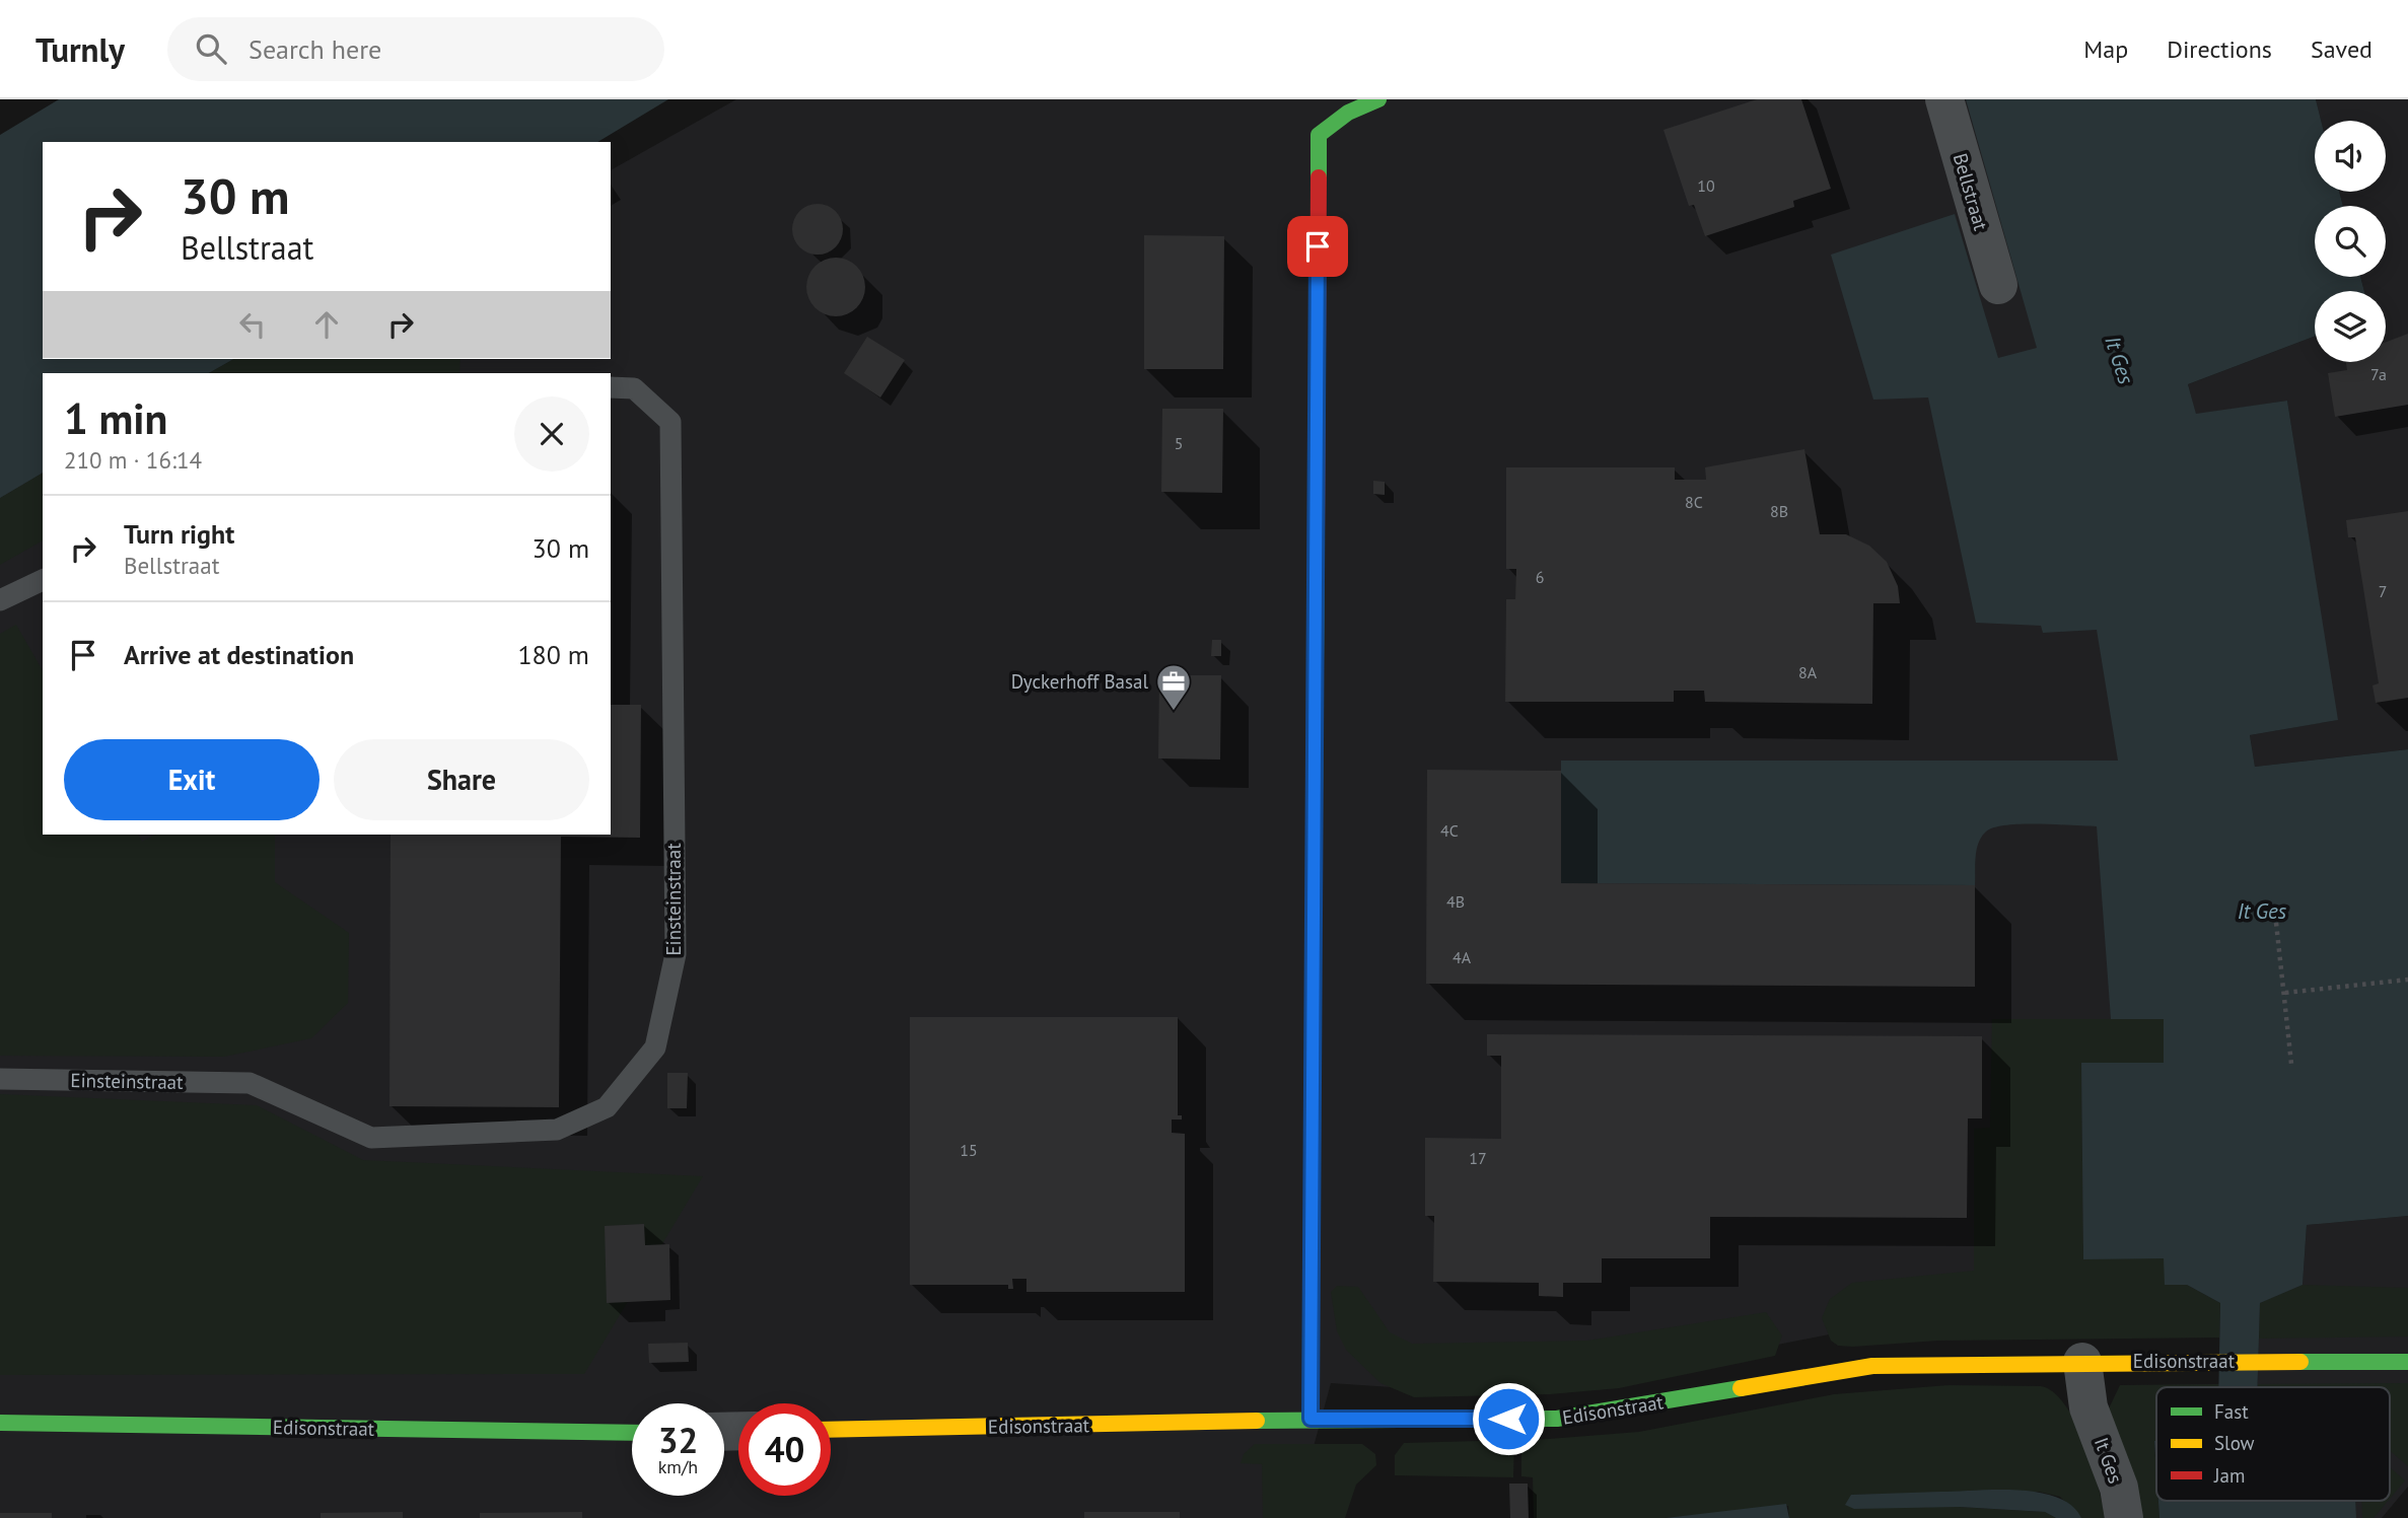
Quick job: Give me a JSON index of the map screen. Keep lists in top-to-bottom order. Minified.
{"streets":{"street":["Bellstraat","Edisonstraat","It Ges"],"lane":["Einsteinstraat"]},"crossings":[["Edisonstraat","It Ges"]],"water":["It Ges"],"places":{"office":["Dyckerhoff Basal"]},"house_numbers":["10","7a","5","8C","8B","6","7","8A","4C","4B","4A","15","17"],"legend":["Fast","Slow","Jam"],"page":{"header":"Turnly","search":"Search here","nav":["Map","Directions","Saved"],"turn":["30 m","Bellstraat"],"heading":["1 min","210 m · 16:14"],"list":[{"name":"Turn right","note":"Bellstraat","value":"30 m"},{"name":"Arrive at destination","value":"180 m"}],"buttons":["Exit","Share"],"speed":"32 km/h","limit":"40"}}
